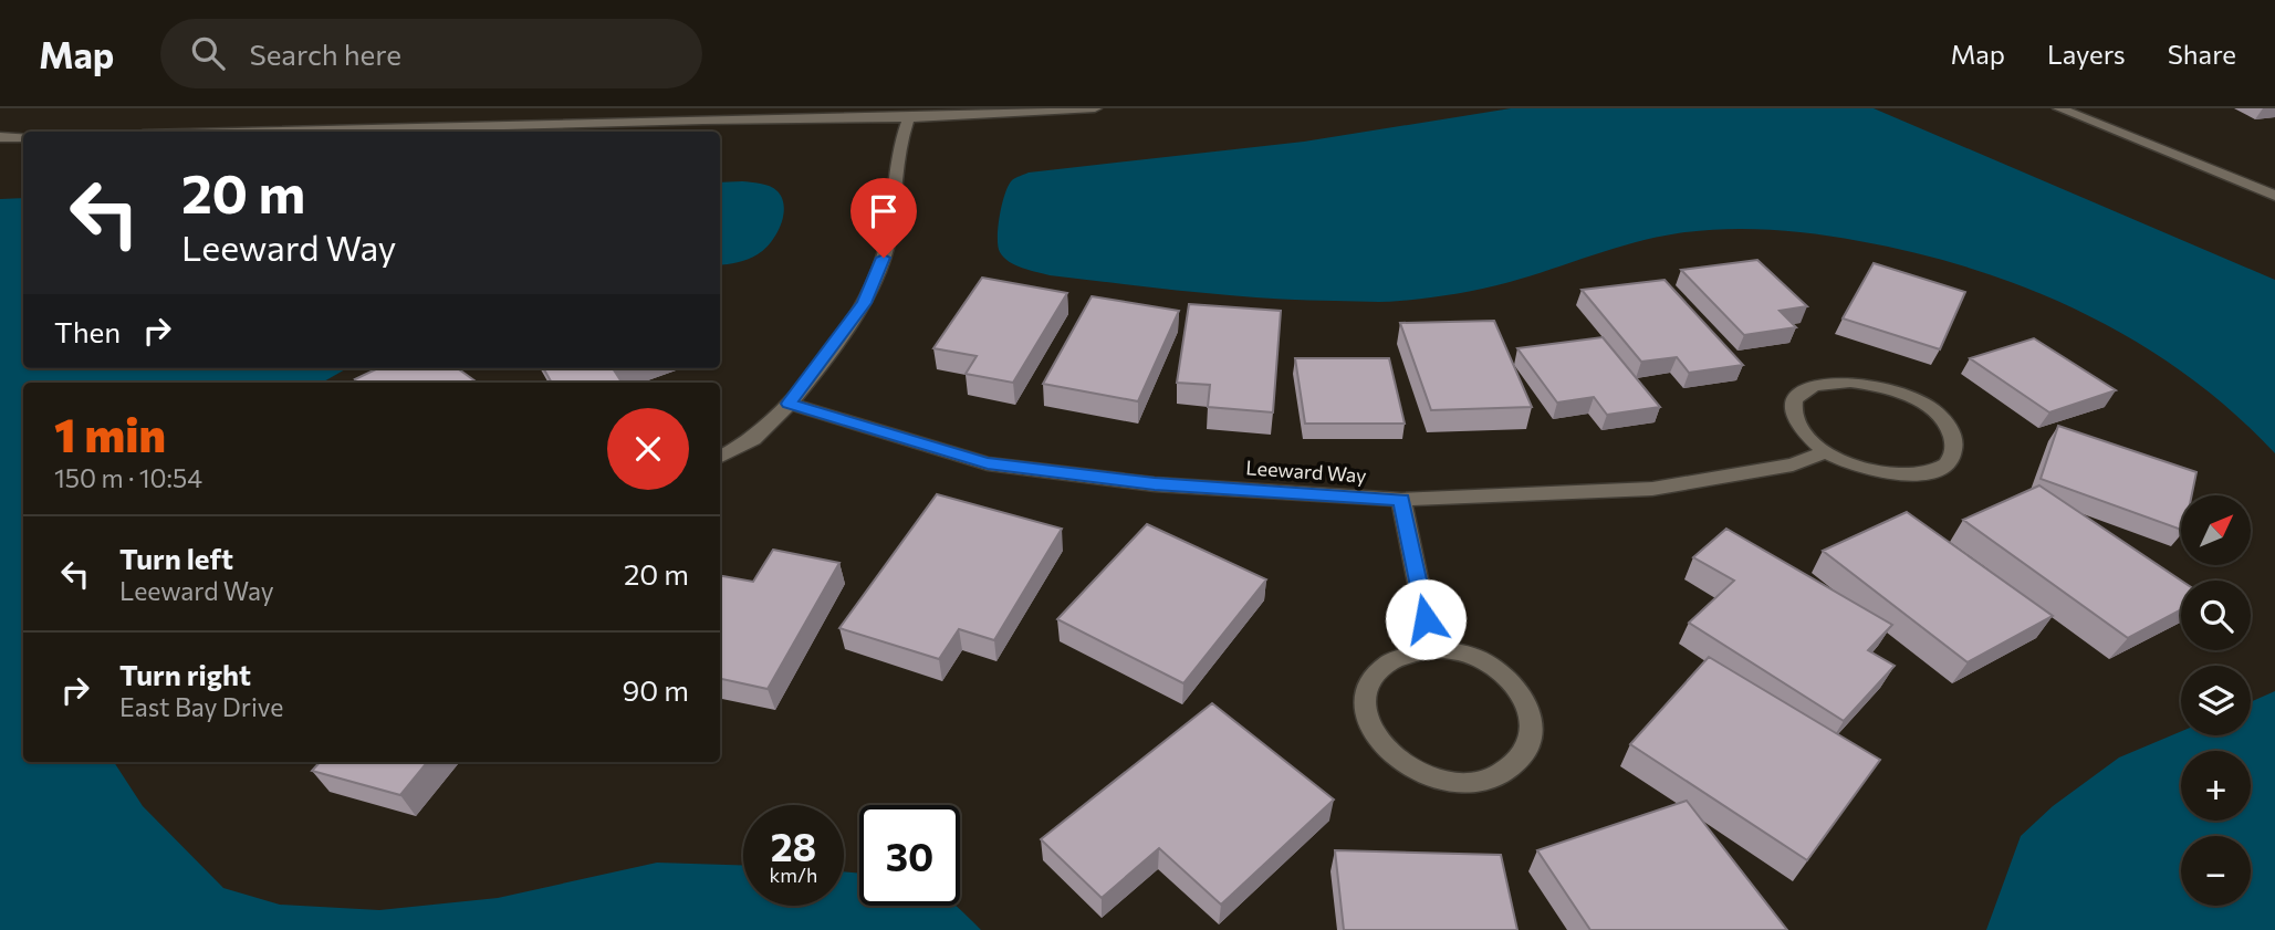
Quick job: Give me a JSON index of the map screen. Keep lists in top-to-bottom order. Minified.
{"streets":{"street":["Leeward Way"]},"north":"top right","page":{"header":"Map","search":"Search here","nav":["Map","Layers","Share"],"turn":["20 m","Leeward Way"],"then":"Then","heading":["1 min","150 m · 10:54"],"map_buttons":["+","−"],"list":[{"name":"Turn left","note":"Leeward Way","value":"20 m"},{"name":"Turn right","note":"East Bay Drive","value":"90 m"}],"speed":"28 km/h","limit":"30"}}
